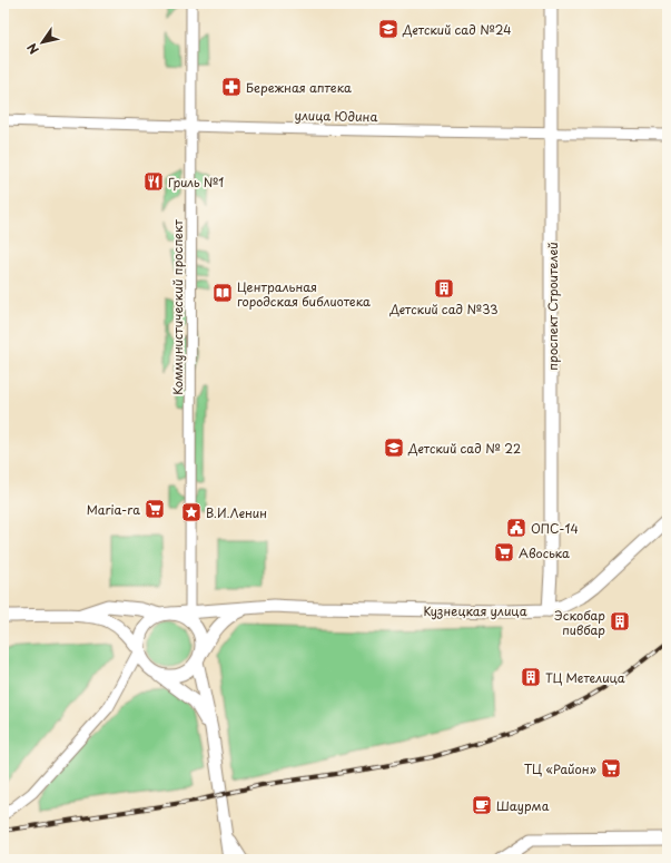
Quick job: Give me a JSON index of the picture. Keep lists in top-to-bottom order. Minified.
{"streets":{"main road":["проспект Строителей","Кузнецкая улица"],"street":["улица Юдина","Коммунистический проспект"]},"crossings":[["улица Юдина","проспект Строителей"],["улица Юдина","Коммунистический проспект"],["проспект Строителей","Кузнецкая улица"],["Коммунистический проспект","Кузнецкая улица"]],"places":{"school or university":["Детский сад №24","Детский сад № 22"],"pharmacy":["Бережная аптека"],"restaurant":["Гриль №1"],"building":["Детский сад №33","Эскобар пивбар","ТЦ Метелица"],"library":["Центральная городская библиотека"],"supermarket":["Maria-ra","Авоська","ТЦ «Район»"],"place":["В.И.Ленин"],"public building":["ОПС-14"],"cafe":["Шаурма"]},"north":"bottom left"}
